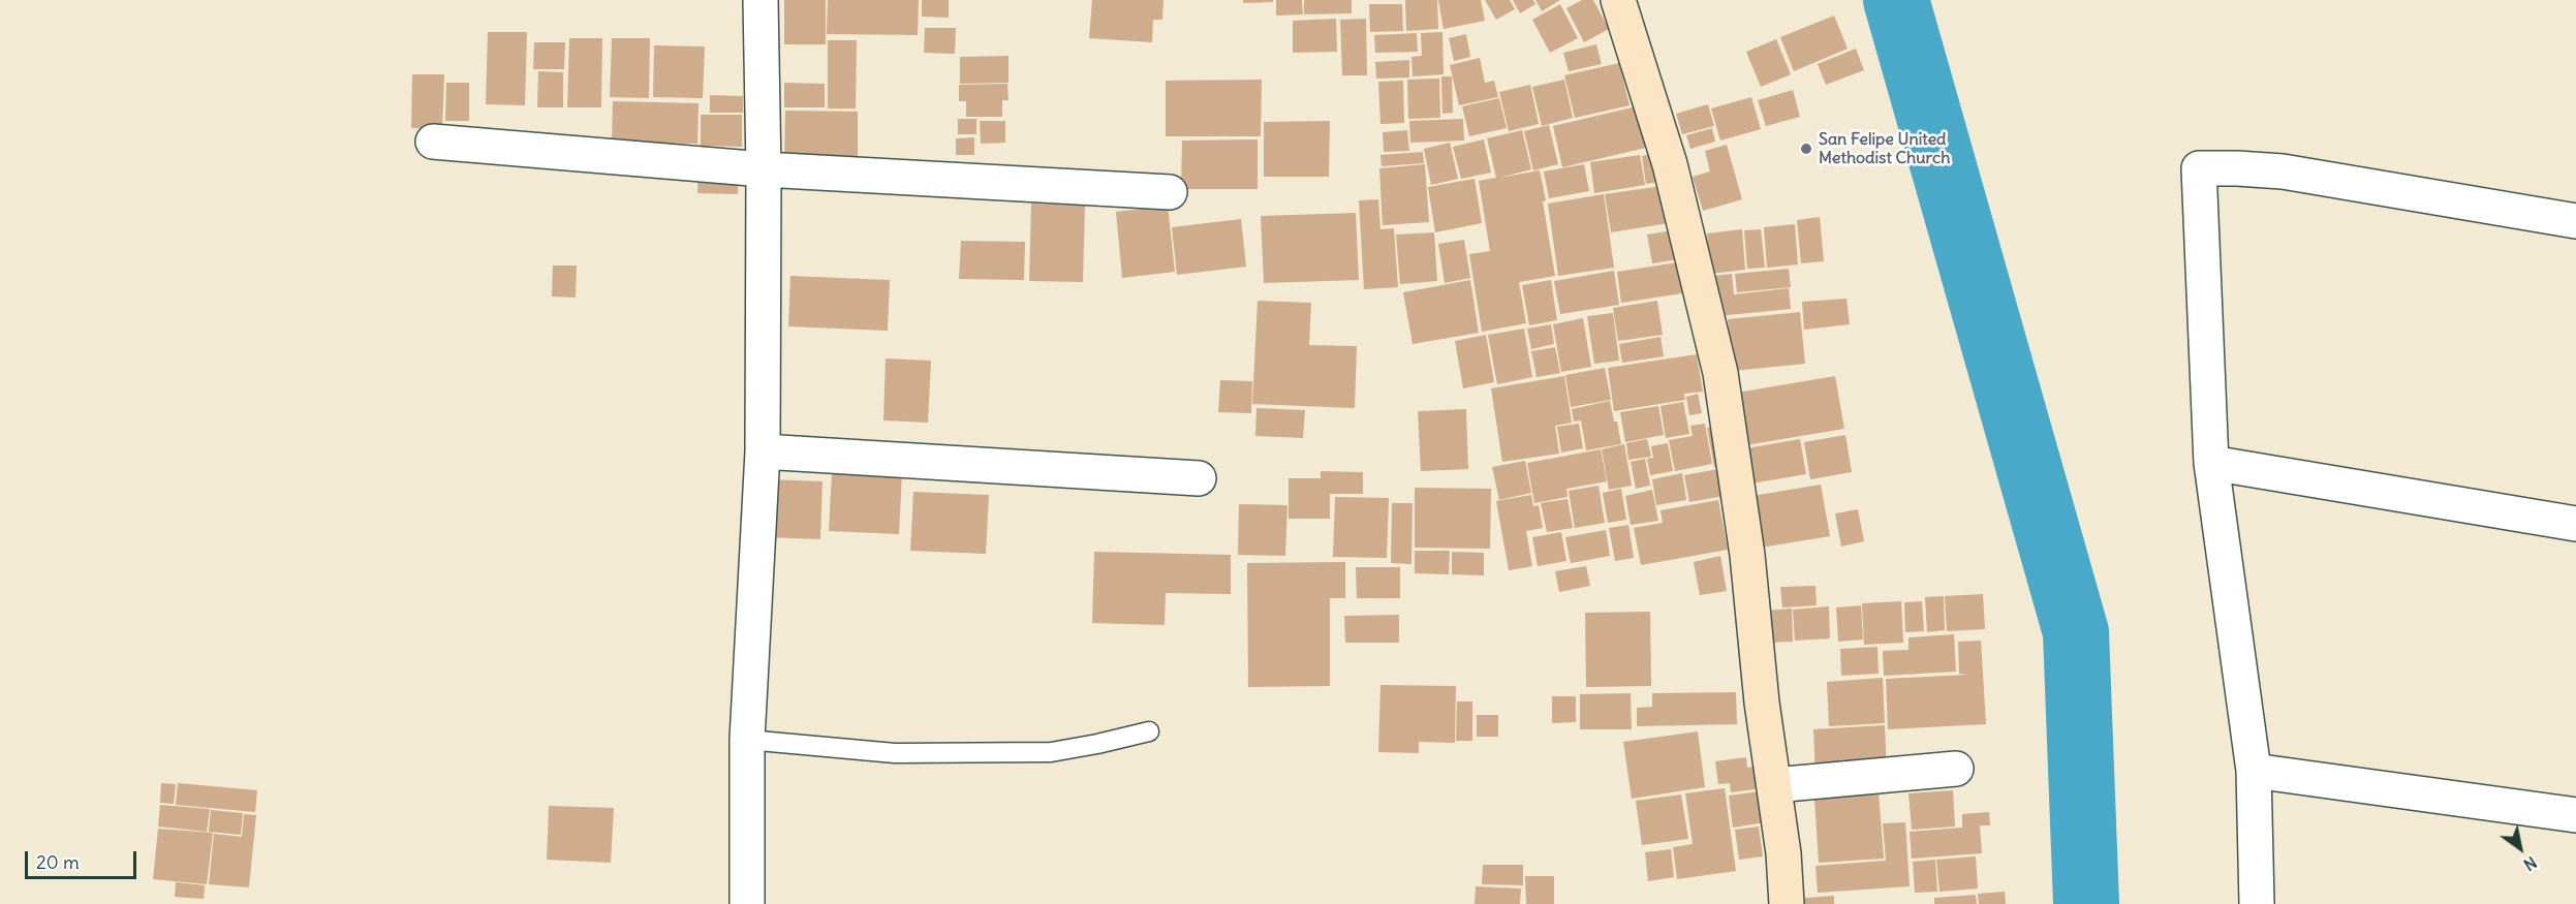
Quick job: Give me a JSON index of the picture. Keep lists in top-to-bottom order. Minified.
{"places":["San Felipe United Methodist Church"],"scale_bar":"20 m","north":"bottom right"}
